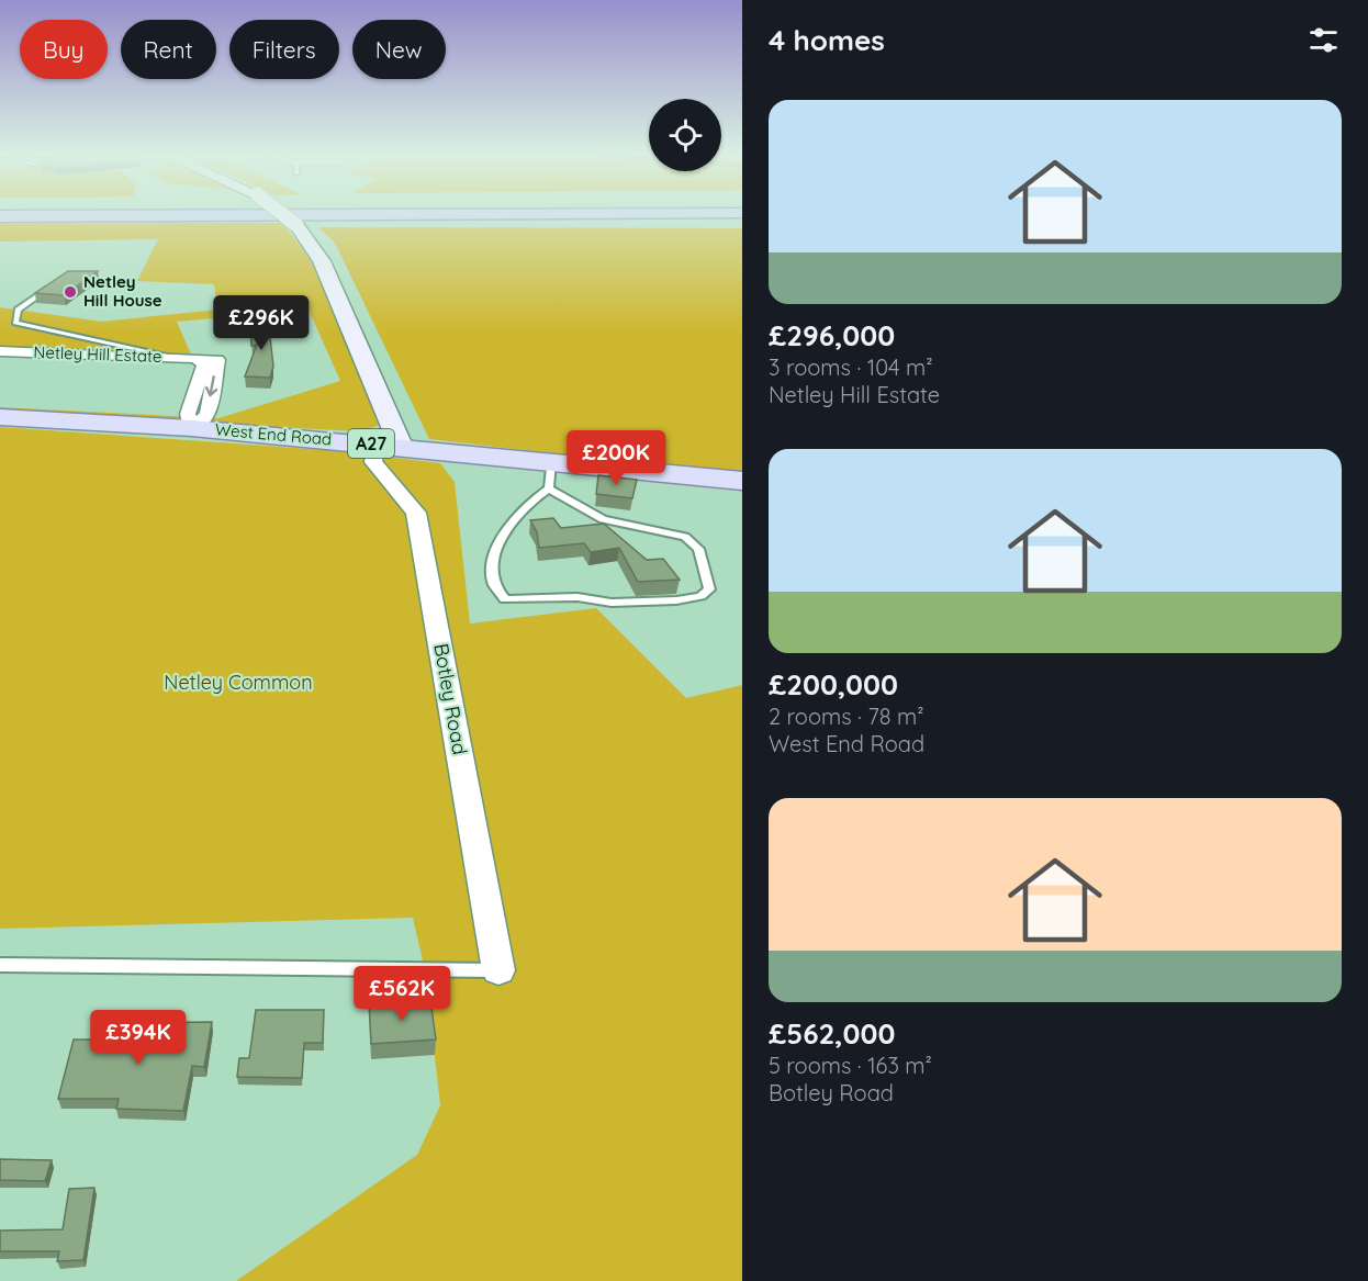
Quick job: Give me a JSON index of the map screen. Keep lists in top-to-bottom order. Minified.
{"streets":{"main road":["West End Road","A27"],"street":["Netley Hill Estate","Botley Road"]},"crossings":[["Netley Hill Estate","West End Road"],["West End Road","Botley Road"]],"parks":["Netley Common"],"places":["Netley Hill House"],"page":{"heading":"4 homes","chip":["Buy","Rent","Filters","New"],"list":[{"name":"£296,000","note":"3 rooms · 104 m² · Netley Hill Estate"},{"name":"£200,000","note":"2 rooms · 78 m² · West End Road"},{"name":"£562,000","note":"5 rooms · 163 m² · Botley Road"}],"price":["£296K","£200K","£562K","£394K"]}}
